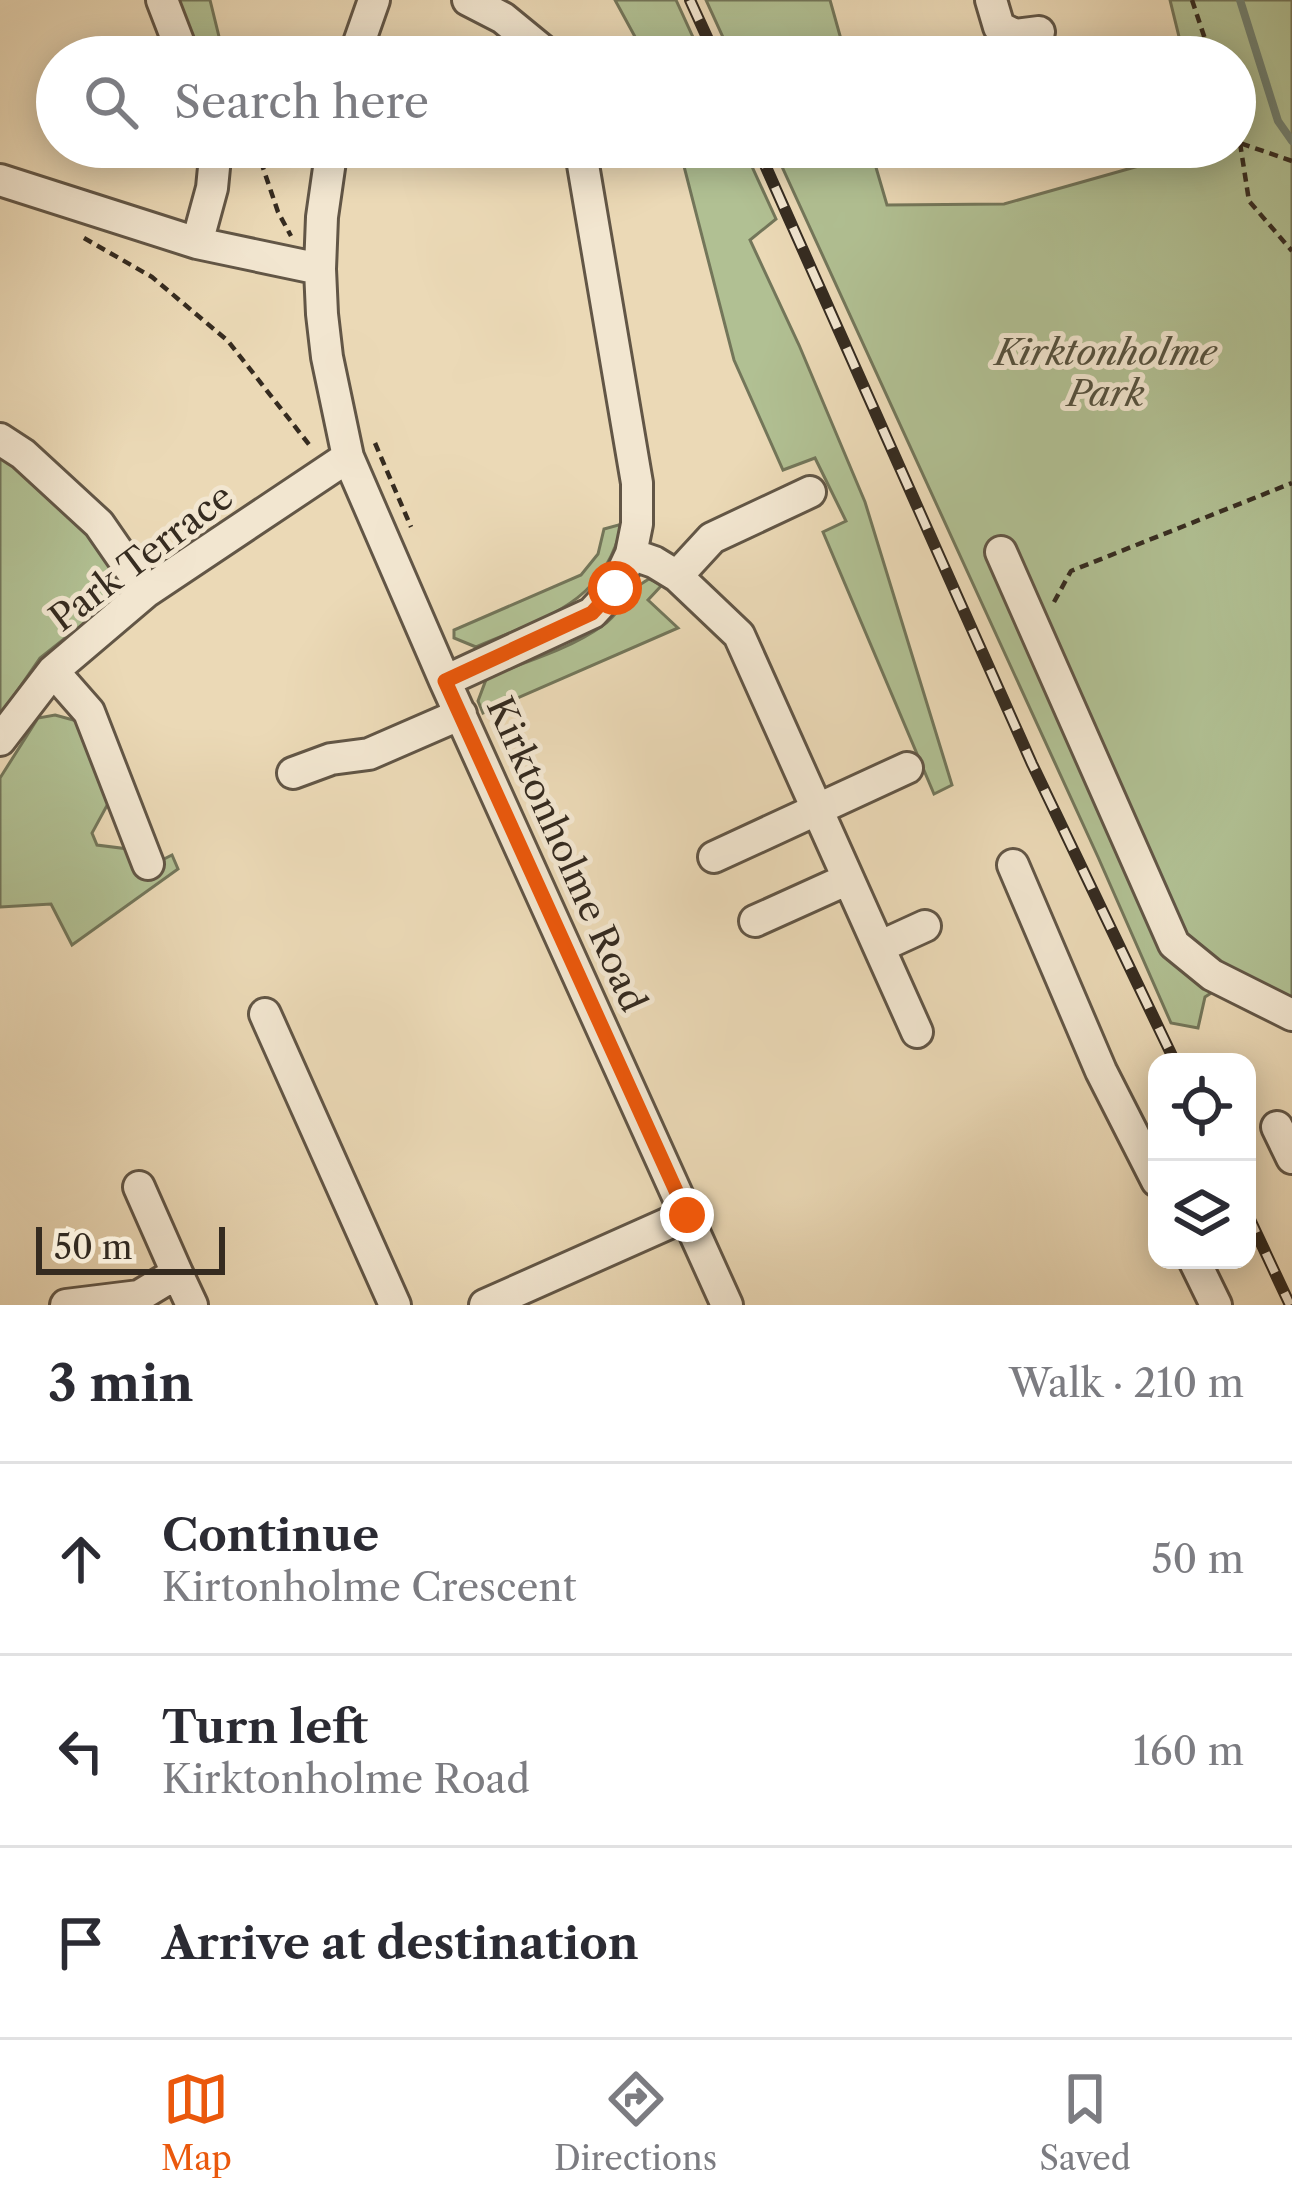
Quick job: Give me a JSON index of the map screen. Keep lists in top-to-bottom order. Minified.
{"streets":{"street":["Park Terrace","Kirktonholme Road"]},"crossings":[["Park Terrace","Kirktonholme Road"]],"parks":["Kirktonholme Park"],"scale_bar":"50 m","page":{"search":"Search here","scale":"50 m","heading":["3 min","Walk · 210 m"],"list":[["Continue","Kirtonholme Crescent","50 m"],["Turn left","Kirktonholme Road","160 m"],"Arrive at destination"],"nav":["Map","Directions","Saved"]}}
